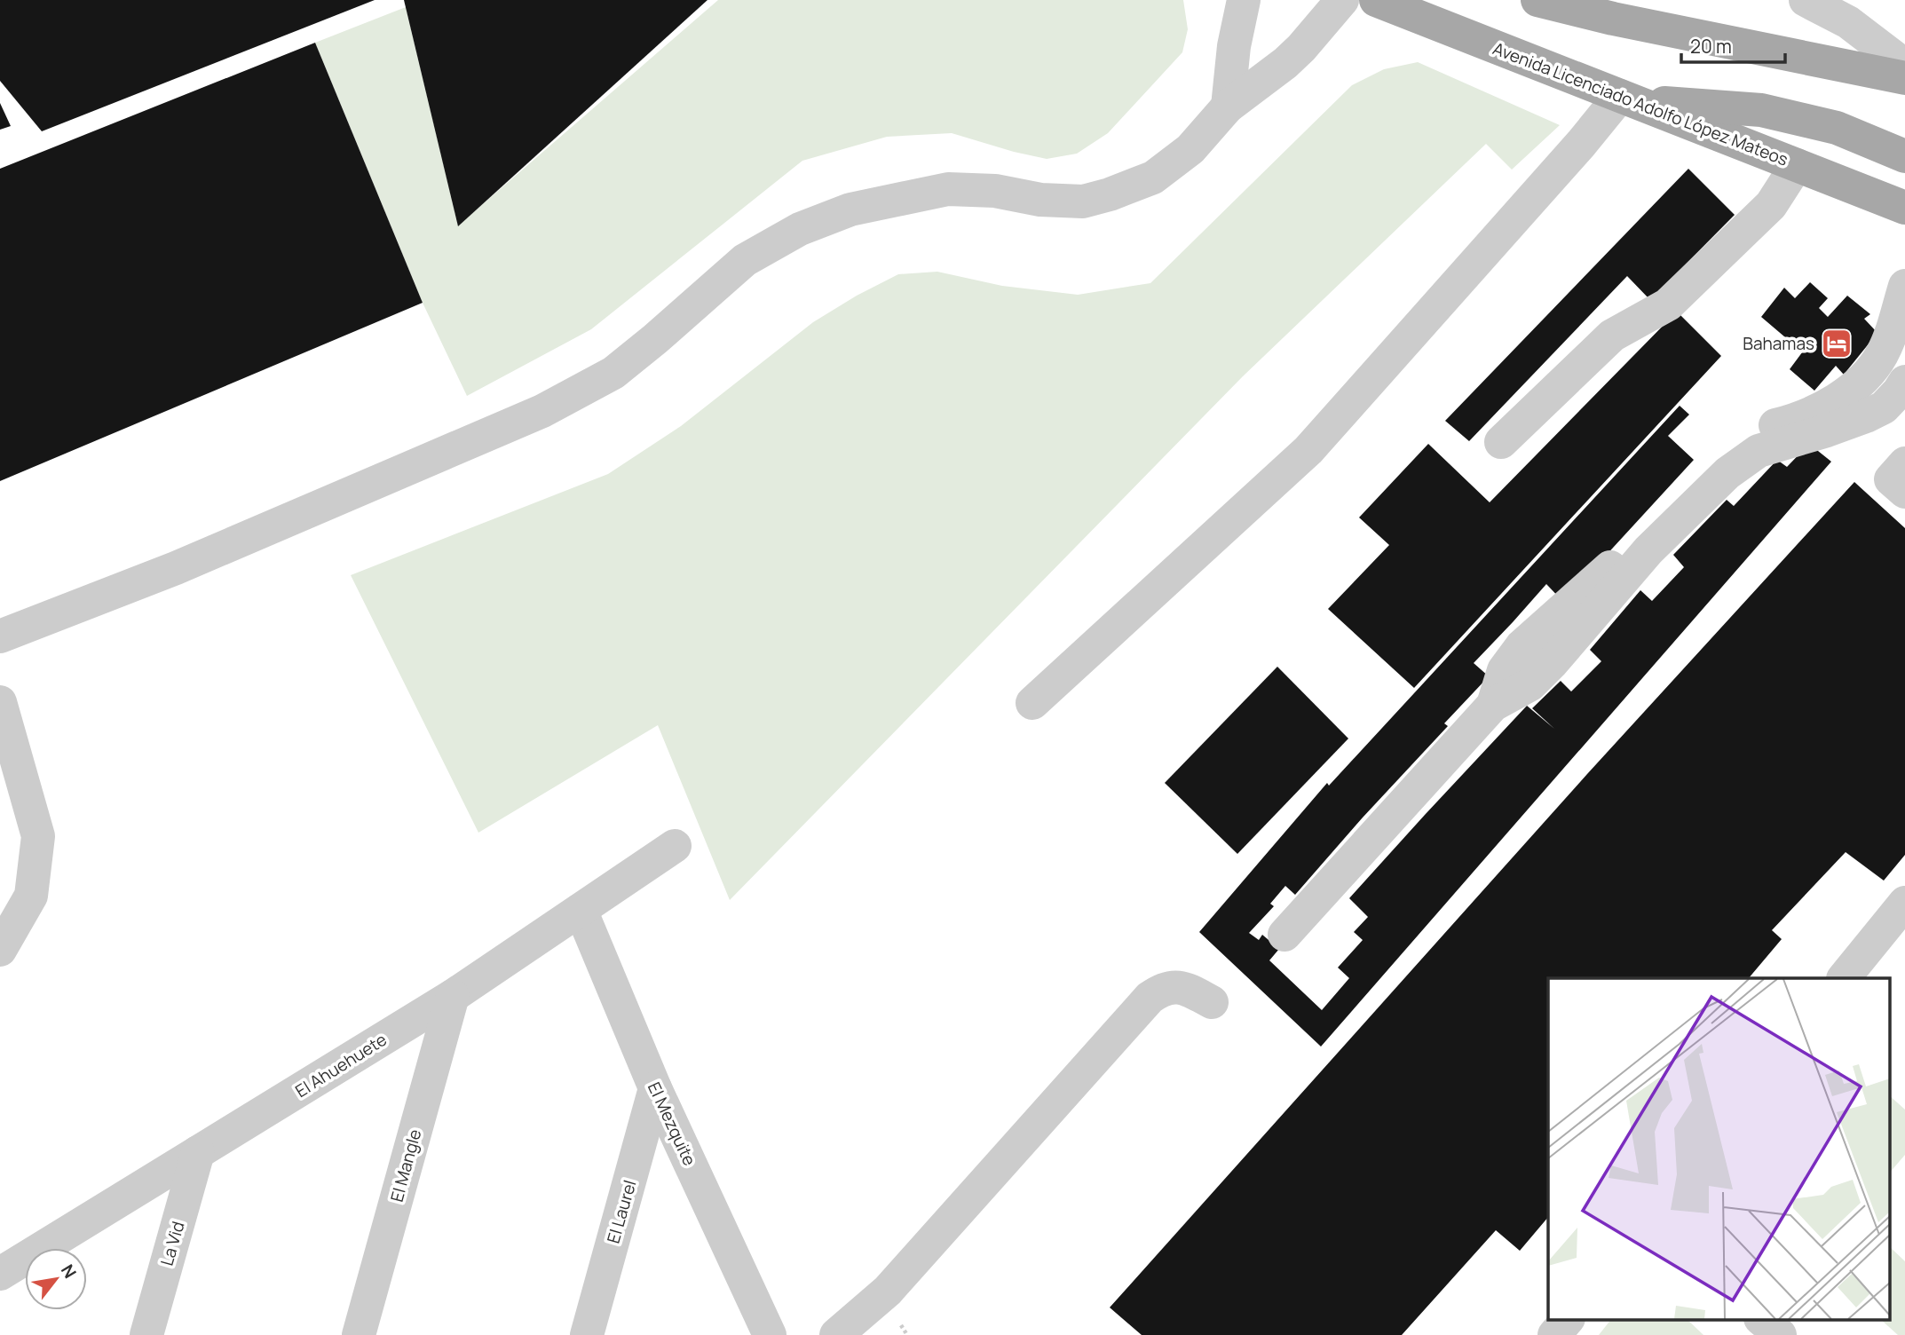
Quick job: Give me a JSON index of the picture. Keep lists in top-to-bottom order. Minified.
{"streets":{"main road":["Avenida Licenciado Adolfo López Mateos"],"street":["El Ahuehuete","El Mezquite","El Mangle","El Laurel","La Vid"]},"crossings":[["El Ahuehuete","El Mezquite"],["El Ahuehuete","El Mangle"],["El Ahuehuete","La Vid"],["El Mezquite","El Laurel"]],"places":{"hotel":["Bahamas"]},"scale_bar":"20 m","north":"top right"}
